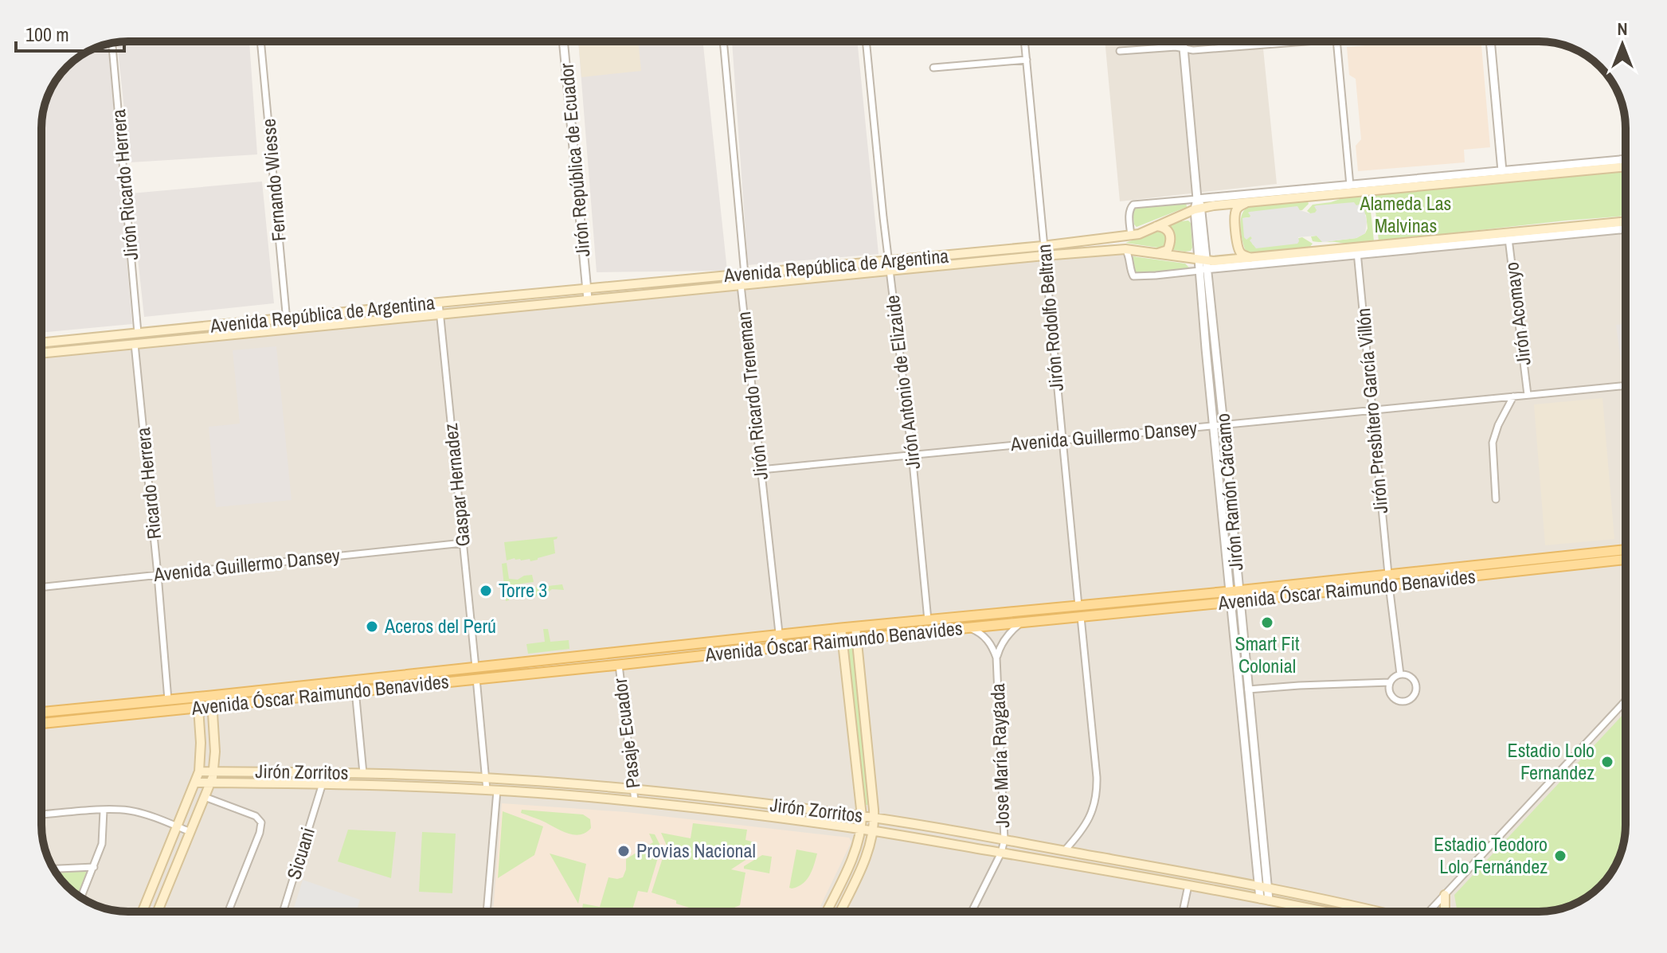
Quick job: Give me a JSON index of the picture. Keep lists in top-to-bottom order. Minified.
{"streets":{"main road":["Avenida República de Argentina","Avenida Óscar Raimundo Benavides","Jirón Zorritos"],"street":["Jirón República de Ecuador","Fernando Wiesse","Jirón Ricardo Herrera","Jirón Acomayo","Jirón Rodolfo Beltran","Jirón Antonio de Elizaide","Jirón Ricardo Treneman","Jirón Presbítero García Villón","Avenida Guillermo Dansey","Ricardo Herrera","Gaspar Hernadez","Jirón Ramón Cárcamo","Pasaje Ecuador","Jose María Raygada","Sicuani"]},"crossings":[["Jirón República de Ecuador","Avenida República de Argentina"],["Fernando Wiesse","Avenida República de Argentina"],["Jirón Ricardo Herrera","Avenida República de Argentina"],["Avenida República de Argentina","Jirón Acomayo"],["Avenida República de Argentina","Jirón Rodolfo Beltran"],["Avenida República de Argentina","Jirón Antonio de Elizaide"],["Avenida República de Argentina","Jirón Ricardo Treneman"],["Avenida República de Argentina","Jirón Presbítero García Villón"],["Avenida República de Argentina","Ricardo Herrera"],["Avenida República de Argentina","Gaspar Hernadez"],["Avenida República de Argentina","Jirón Ramón Cárcamo"],["Jirón Acomayo","Avenida Guillermo Dansey"],["Jirón Rodolfo Beltran","Avenida Guillermo Dansey"],["Jirón Rodolfo Beltran","Avenida Óscar Raimundo Benavides"],["Jirón Antonio de Elizaide","Avenida Guillermo Dansey"],["Jirón Antonio de Elizaide","Avenida Óscar Raimundo Benavides"],["Jirón Ricardo Treneman","Avenida Guillermo Dansey"],["Jirón Ricardo Treneman","Avenida Óscar Raimundo Benavides"],["Jirón Presbítero García Villón","Avenida Guillermo Dansey"],["Jirón Presbítero García Villón","Avenida Óscar Raimundo Benavides"],["Avenida Guillermo Dansey","Ricardo Herrera"],["Avenida Guillermo Dansey","Gaspar Hernadez"],["Avenida Guillermo Dansey","Jirón Ramón Cárcamo"],["Ricardo Herrera","Avenida Óscar Raimundo Benavides"],["Gaspar Hernadez","Avenida Óscar Raimundo Benavides"],["Jirón Ramón Cárcamo","Avenida Óscar Raimundo Benavides"],["Jirón Ramón Cárcamo","Jirón Zorritos"],["Avenida Óscar Raimundo Benavides","Pasaje Ecuador"],["Avenida Óscar Raimundo Benavides","Jose María Raygada"],["Pasaje Ecuador","Jirón Zorritos"],["Jose María Raygada","Jirón Zorritos"],["Jirón Zorritos","Sicuani"]],"parks":["Alameda Las Malvinas"],"places":["Torre 3","Smart Fit Colonial","Aceros del Perú","Estadio Lolo Fernandez","Provias Nacional","Estadio Teodoro Lolo Fernández"],"scale_bar":"100 m","north":"top"}
